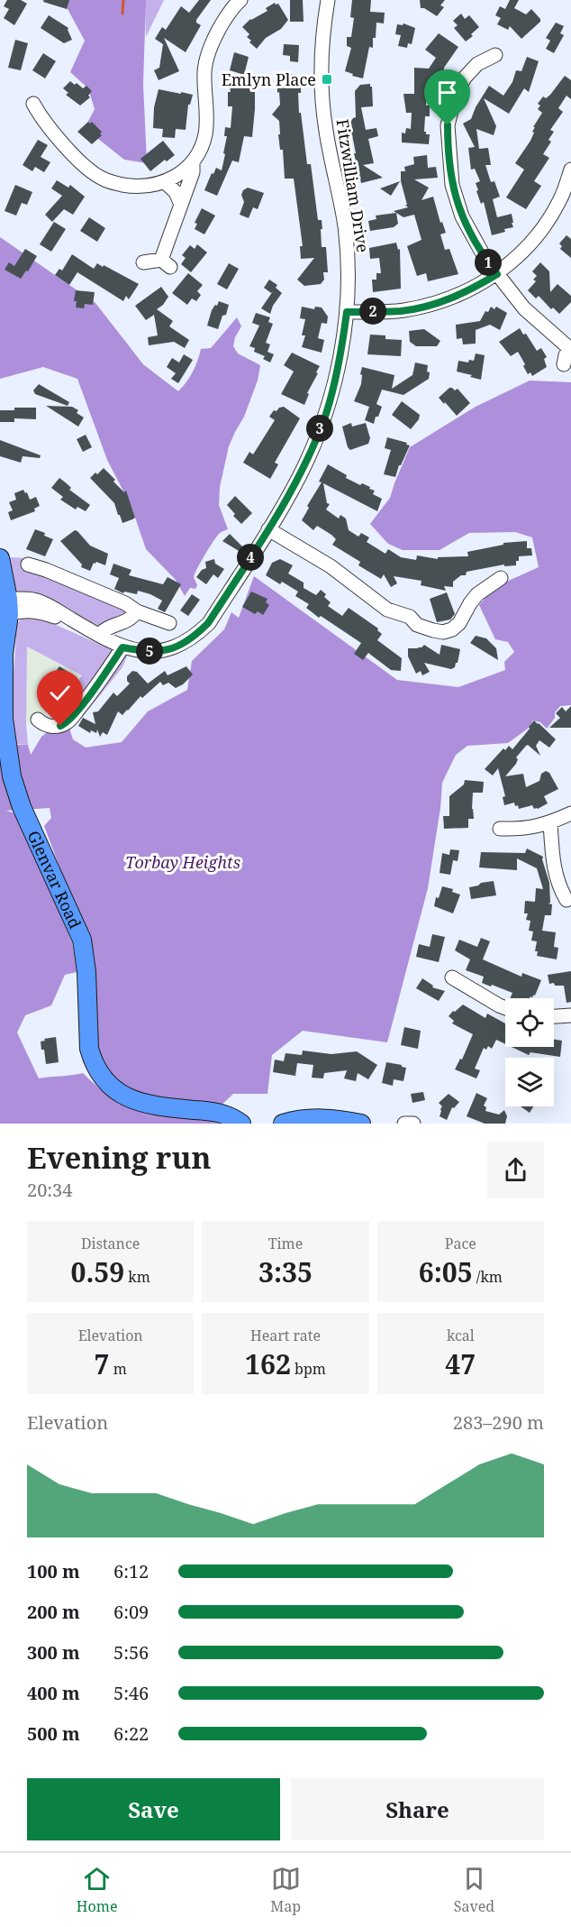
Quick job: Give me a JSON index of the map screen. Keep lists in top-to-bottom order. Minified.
{"streets":{"main road":["Glenvar Road"],"street":["Fitzwilliam Drive"]},"crossings":[["Fitzwilliam Drive","Glenvar Road"]],"parks":["Torbay Heights"],"places":{"transit":["Emlyn Place"]},"page":{"pins":["1","2","3","4","5"],"heading":["Evening run","20:34"],"stats":[["Distance","0.59 km"],["Time","3:35"],["Pace","6:05 /km"],["Elevation","7 m"],["Heart rate","162 bpm"],["kcal","47"]],"chart":["Elevation","283–290 m"],"list":[{"name":"100 m","note":"6:12"},{"name":"200 m","note":"6:09"},{"name":"300 m","note":"5:56"},{"name":"400 m","note":"5:46"},{"name":"500 m","note":"6:22"}],"buttons":["Save","Share"],"tabs":["Home","Map","Saved"]}}
